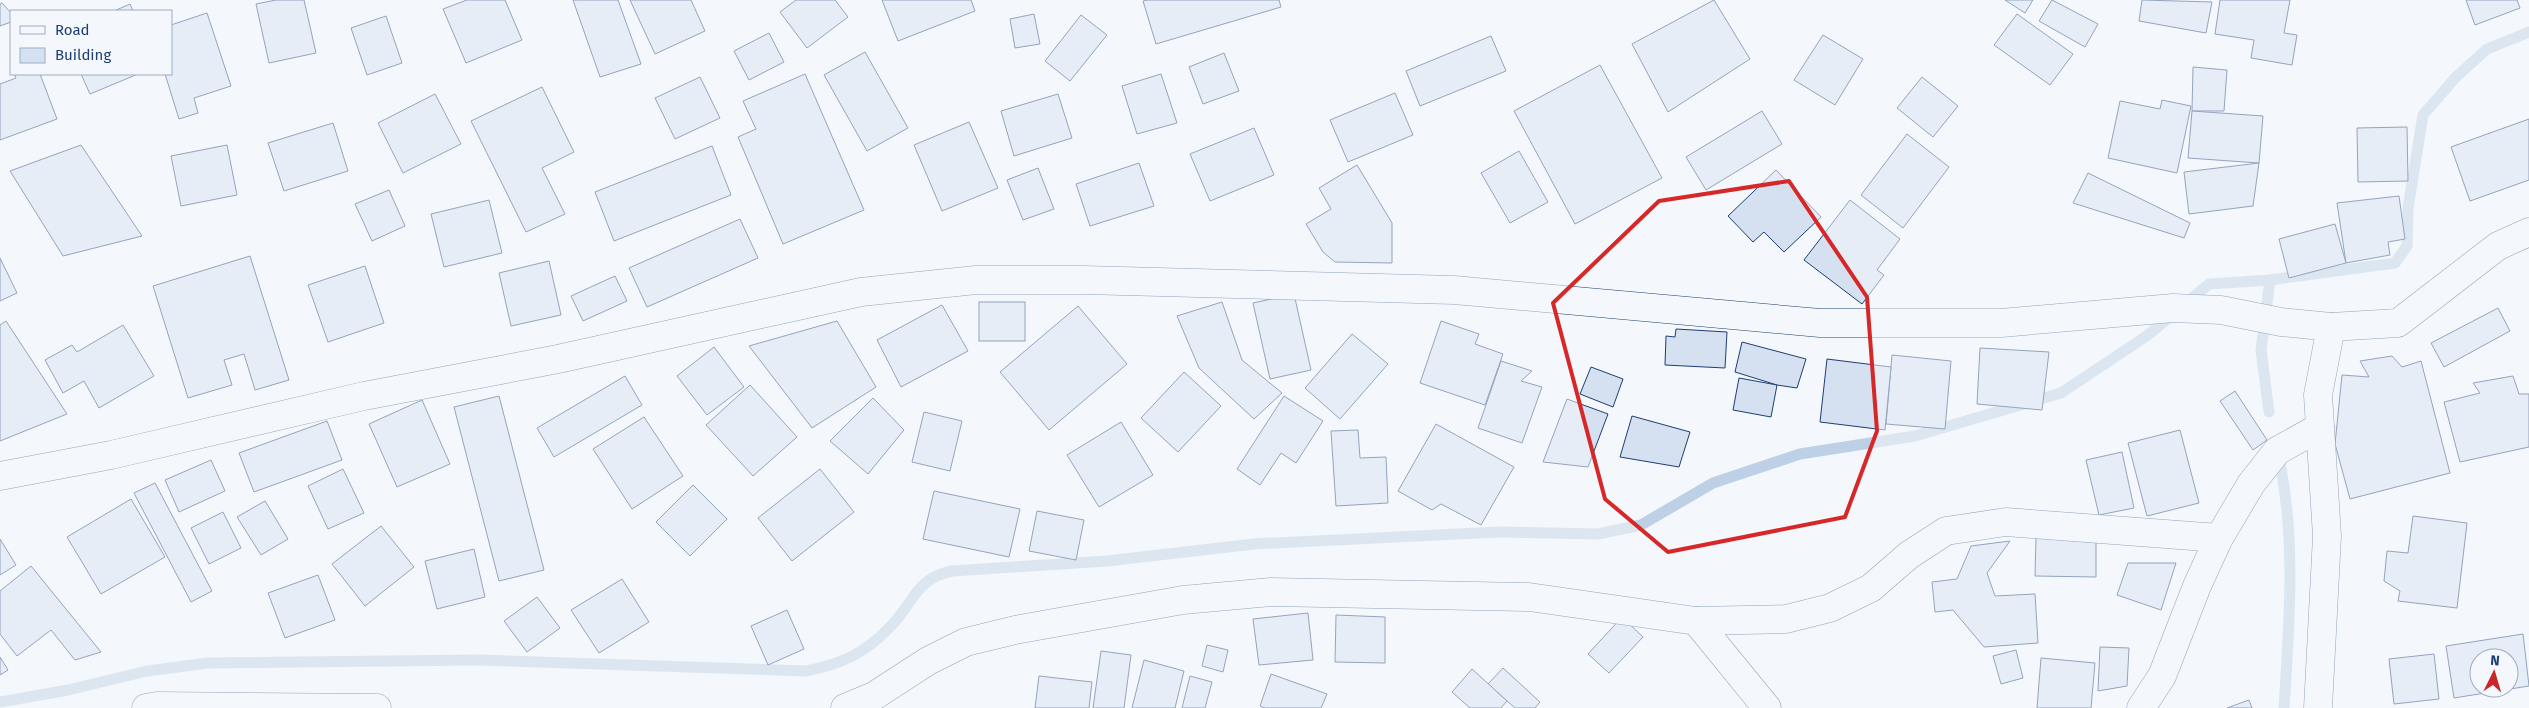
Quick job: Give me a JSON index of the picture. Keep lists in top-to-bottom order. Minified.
{"legend":["Road","Building"],"north":"top"}
